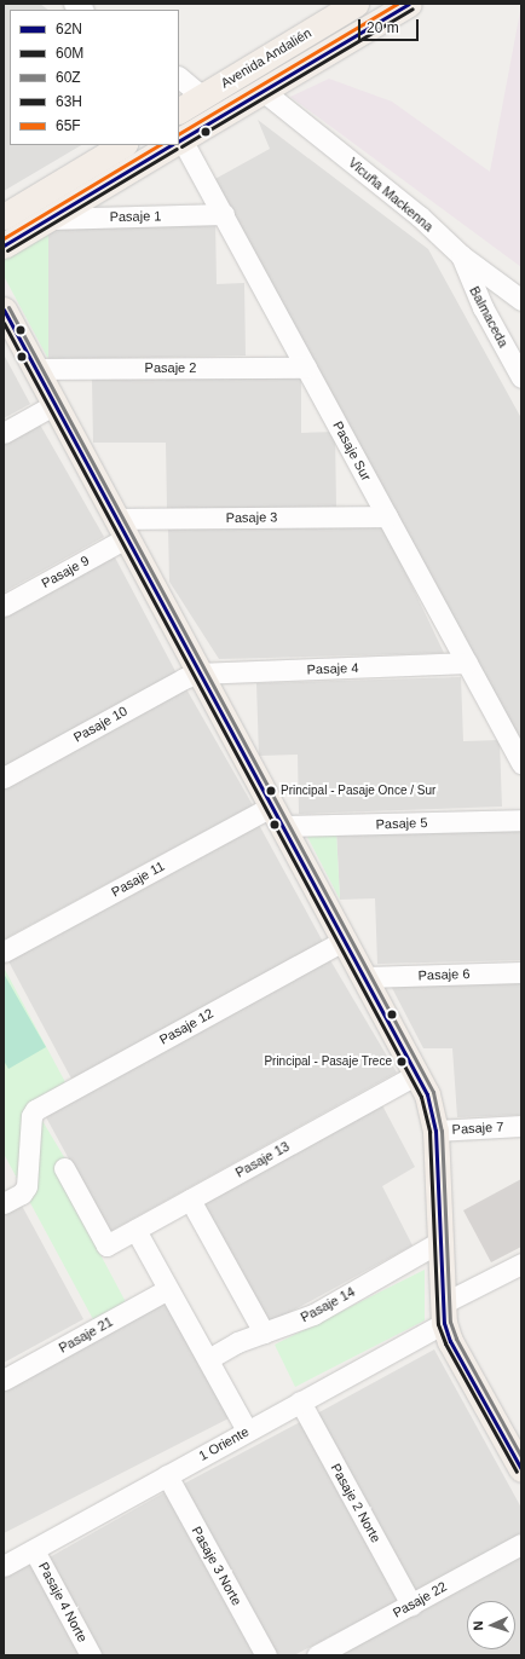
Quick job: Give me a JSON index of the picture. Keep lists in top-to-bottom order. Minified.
{"streets":{"main road":["Avenida Andalién"],"street":["Vicuña Mackenna","Pasaje 1","Balmaceda","Pasaje 2","Pasaje Sur","Pasaje 3","Pasaje 9","Pasaje 4","Pasaje 10","Pasaje 5","Pasaje 11","Pasaje 6","Pasaje 12","Pasaje 7","Pasaje 13","Pasaje 14","Pasaje 21","1 Oriente","Pasaje 2 Norte","Pasaje 3 Norte","Pasaje 22","Pasaje 4 Norte"]},"crossings":[["Avenida Andalién","Vicuña Mackenna"],["Avenida Andalién","Pasaje 1"],["Vicuña Mackenna","Balmaceda"],["Pasaje 1","Pasaje Sur"],["Pasaje 2","Pasaje Sur"],["Pasaje Sur","Pasaje 3"],["Pasaje Sur","Pasaje 4"],["Pasaje 3","Pasaje 9"],["Pasaje 4","Pasaje 10"],["Pasaje 5","Pasaje 11"],["1 Oriente","Pasaje 2 Norte"],["1 Oriente","Pasaje 3 Norte"],["1 Oriente","Pasaje 4 Norte"],["Pasaje 2 Norte","Pasaje 22"]],"places":["Principal - Pasaje Once / Sur","Principal - Pasaje Trece"],"lines":["transit line 62N","transit line 65F","transit line 63H","transit line 60Z","transit line 60M"],"legend":["62N","60M","60Z","63H","65F"],"scale_bar":"20 m","north":"left"}
